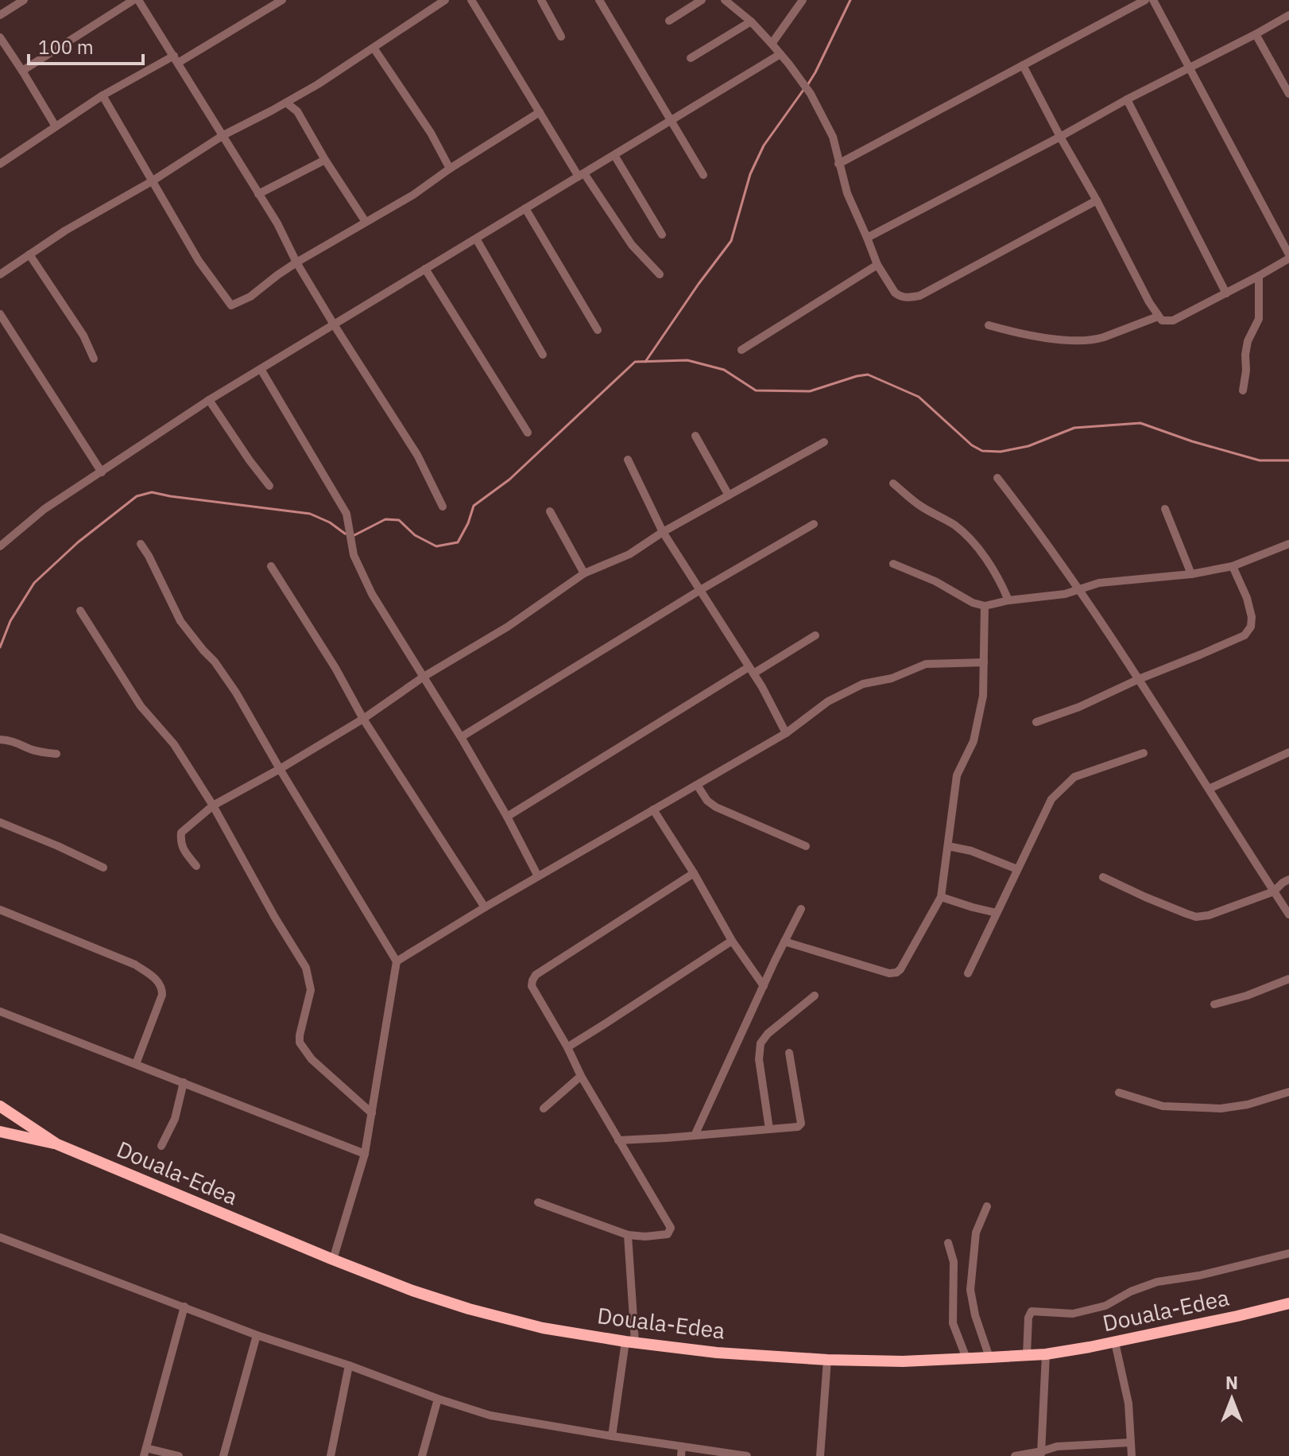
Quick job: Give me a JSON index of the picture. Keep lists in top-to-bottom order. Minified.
{"streets":{"highway":["Douala-Edea"]},"scale_bar":"100 m","north":"top"}
